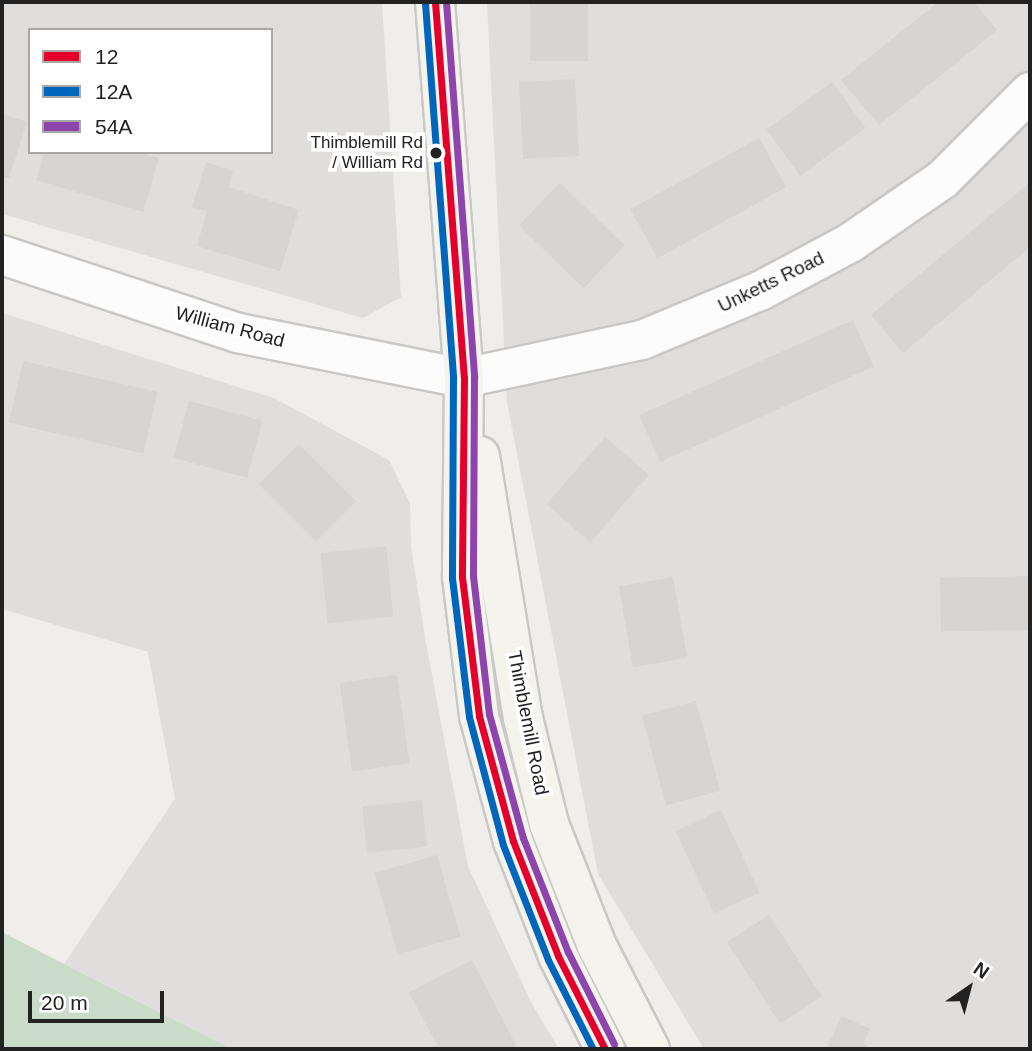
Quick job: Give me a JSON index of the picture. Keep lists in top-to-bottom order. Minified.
{"streets":{"main road":["Thimblemill Road"],"street":["Unketts Road","William Road"]},"crossings":[["Unketts Road","William Road"],["Unketts Road","Thimblemill Road"],["William Road","Thimblemill Road"]],"places":["Thimblemill Rd / William Rd"],"lines":["transit line 12","transit line 54A","transit line 12A"],"legend":["12","12A","54A"],"scale_bar":"20 m","north":"top right"}
